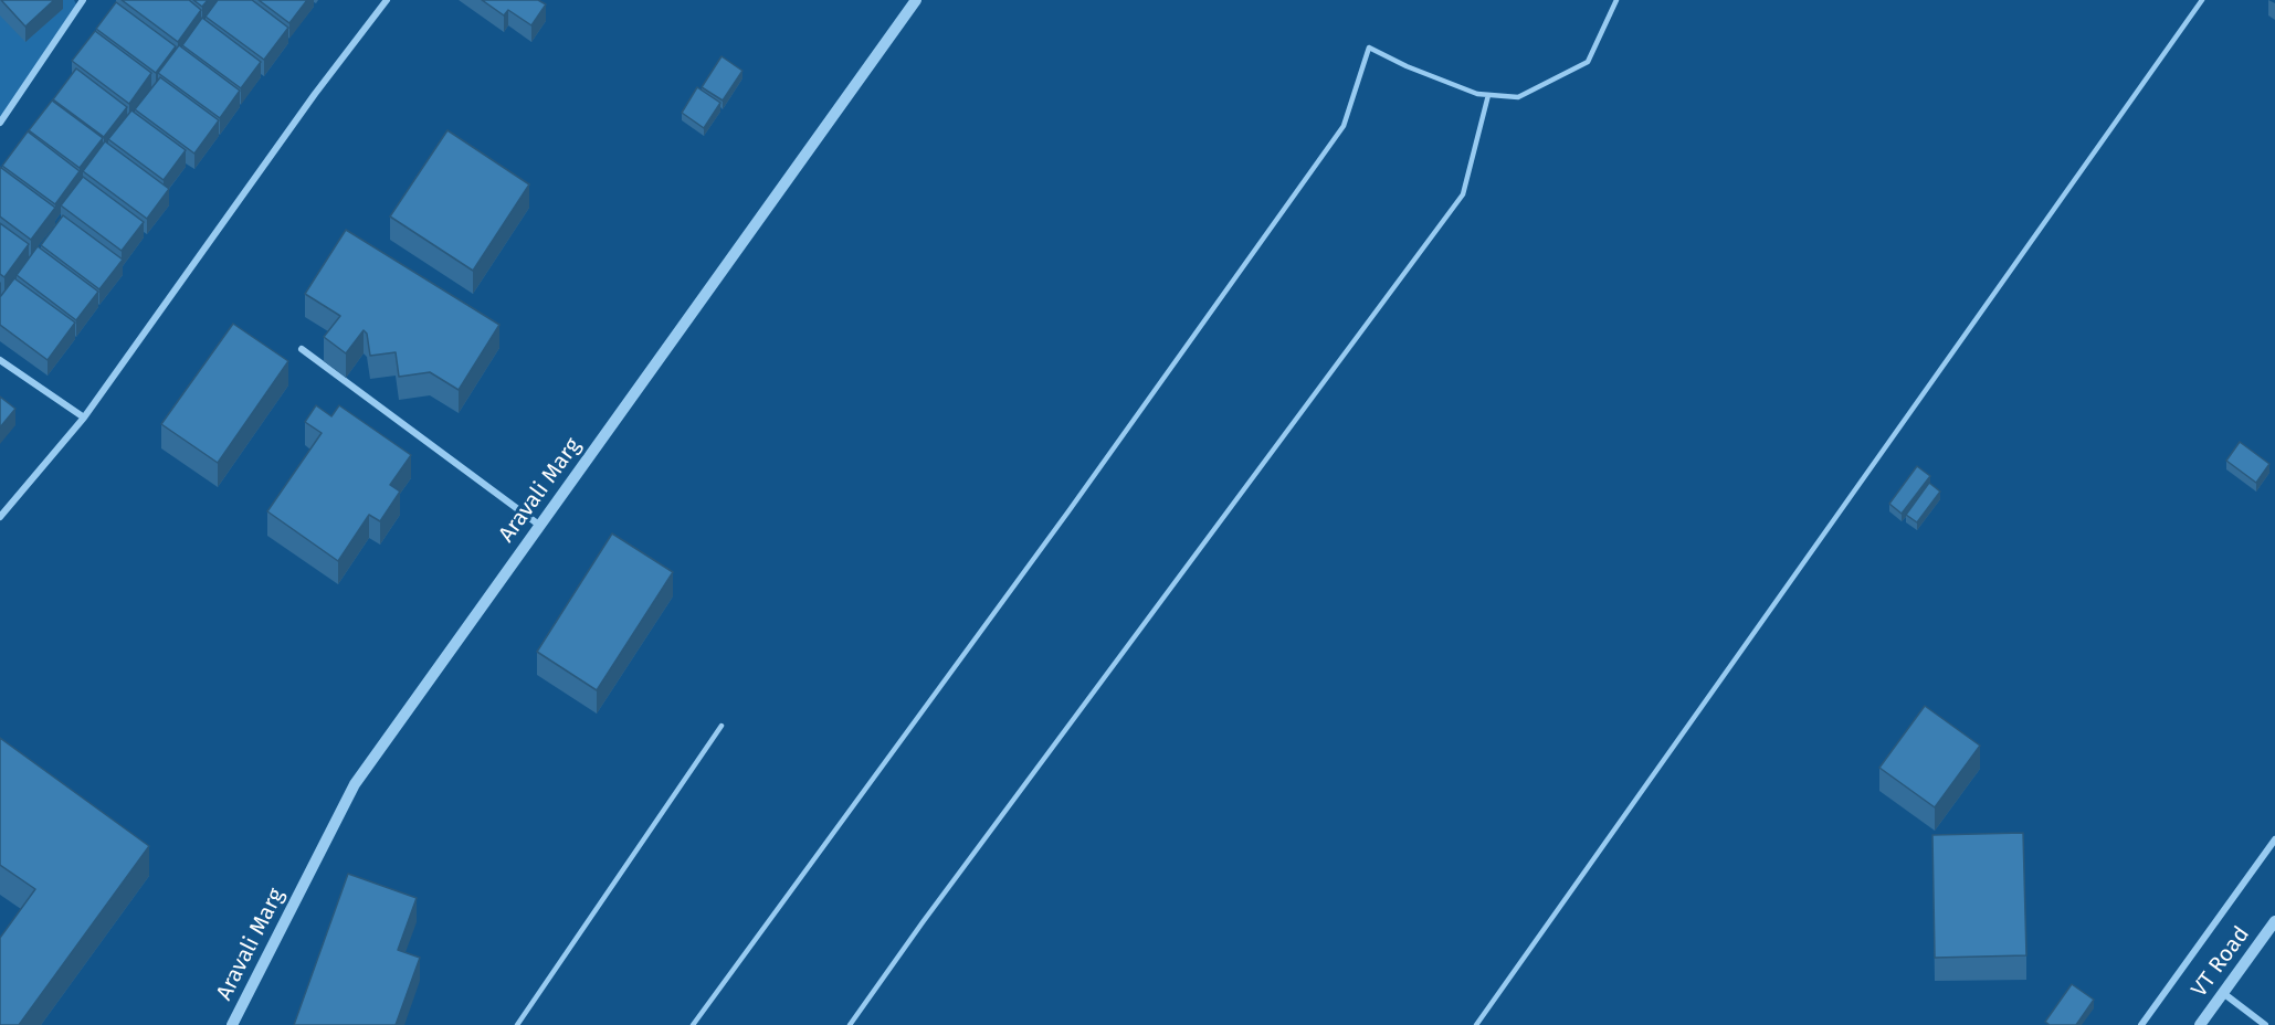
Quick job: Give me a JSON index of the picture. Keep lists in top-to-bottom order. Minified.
{"streets":{"street":["Aravali Marg","VT Road"]}}
